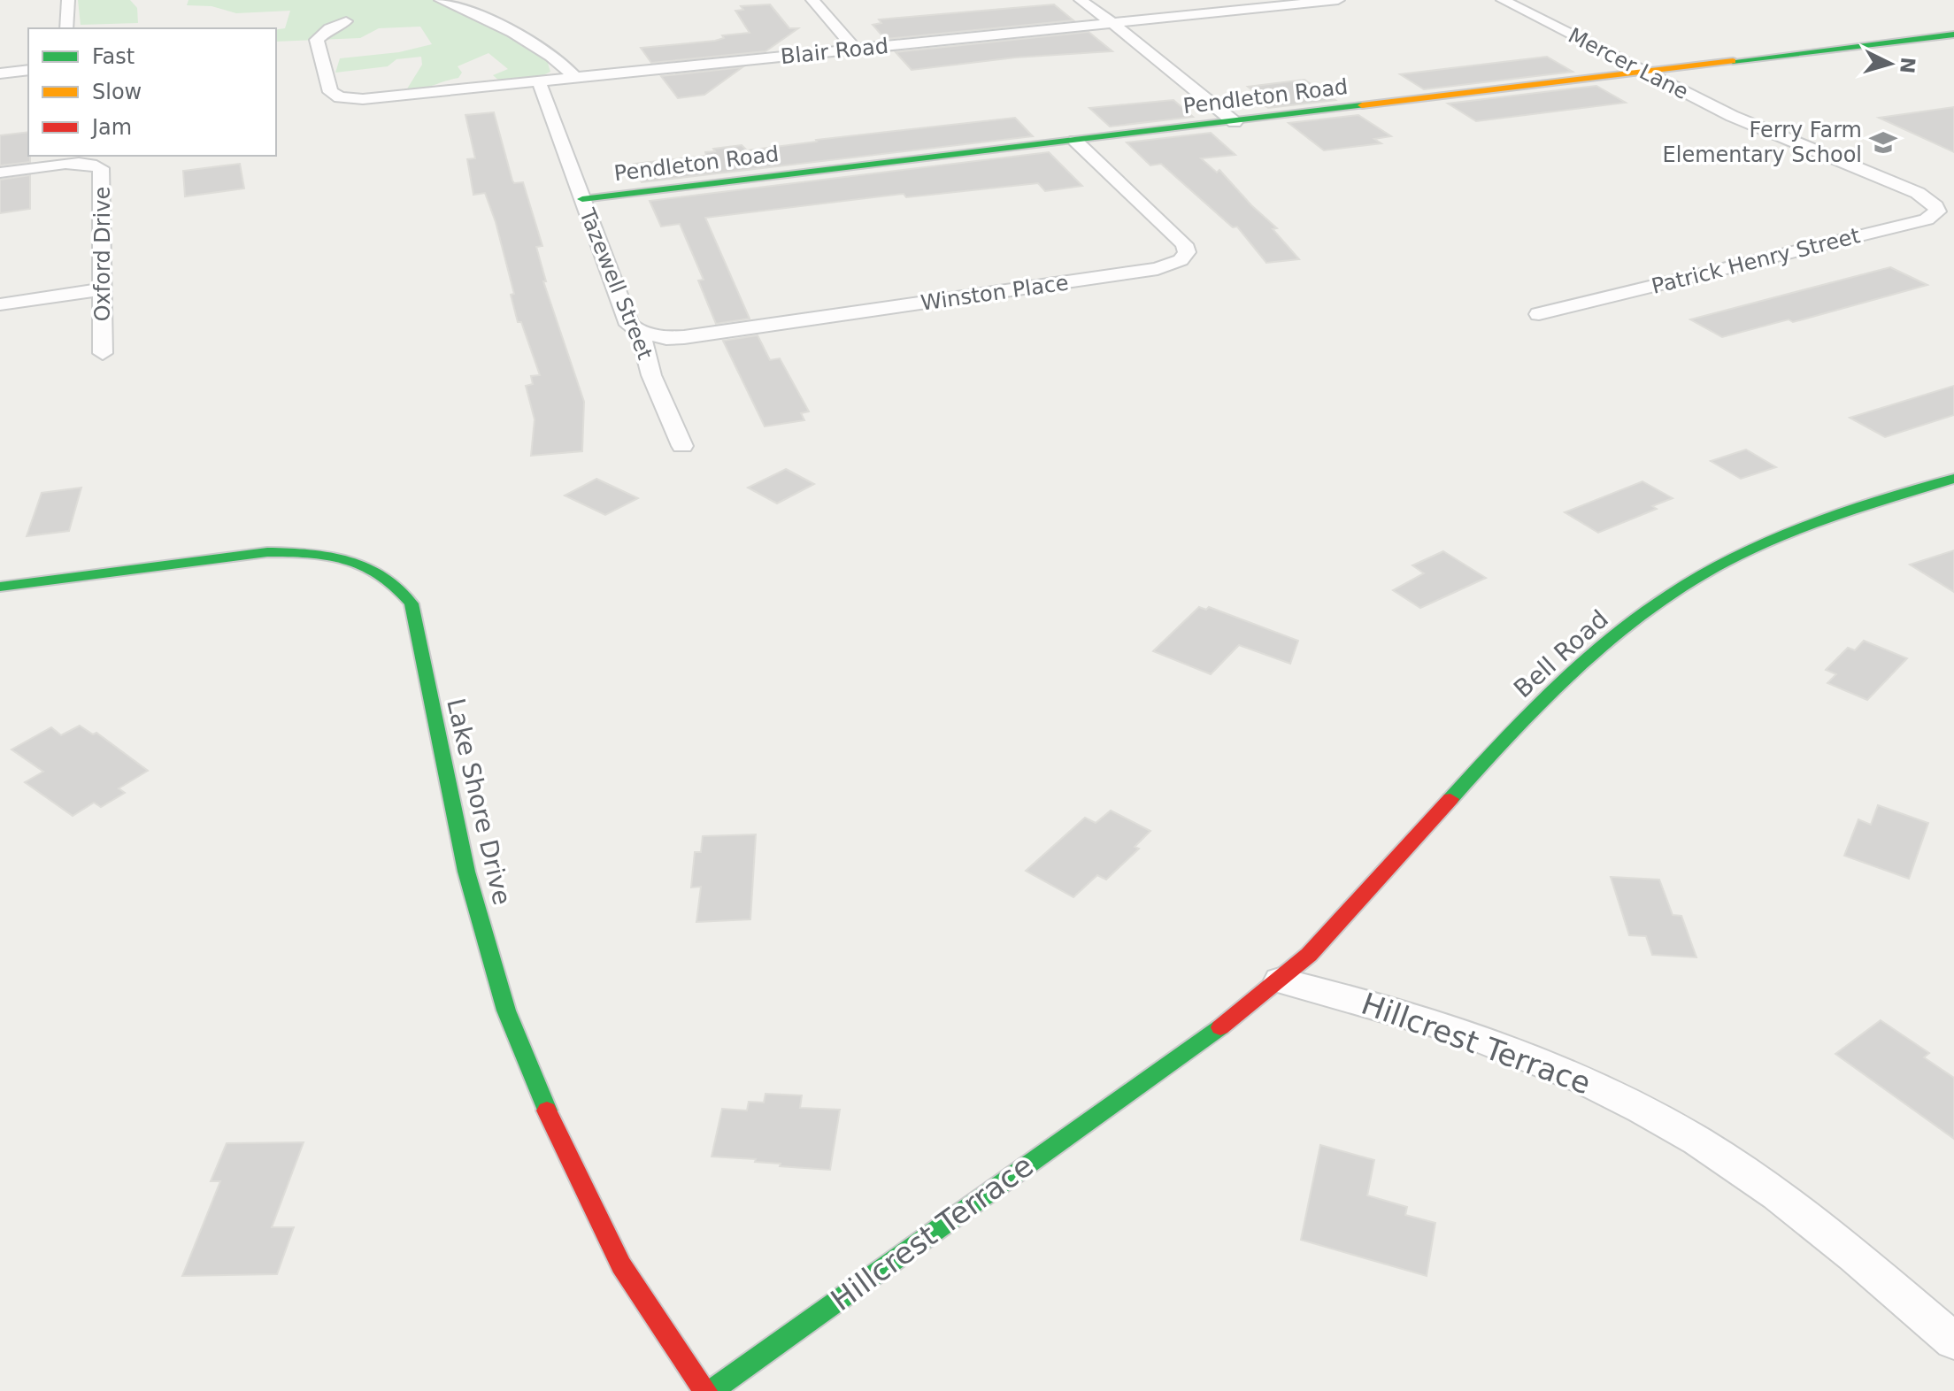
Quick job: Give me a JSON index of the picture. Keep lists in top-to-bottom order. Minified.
{"streets":{"street":["Blair Road","Mercer Lane","Pendleton Road","Oxford Drive","Patrick Henry Street","Tazewell Street","Winston Place","Bell Road","Lake Shore Drive","Hillcrest Terrace"]},"crossings":[["Blair Road","Tazewell Street"],["Mercer Lane","Pendleton Road"],["Mercer Lane","Patrick Henry Street"],["Pendleton Road","Tazewell Street"],["Pendleton Road","Winston Place"],["Tazewell Street","Winston Place"],["Bell Road","Hillcrest Terrace"]],"places":{"school or university":["Ferry Farm Elementary School"]},"legend":["Fast","Slow","Jam"],"north":"right"}
